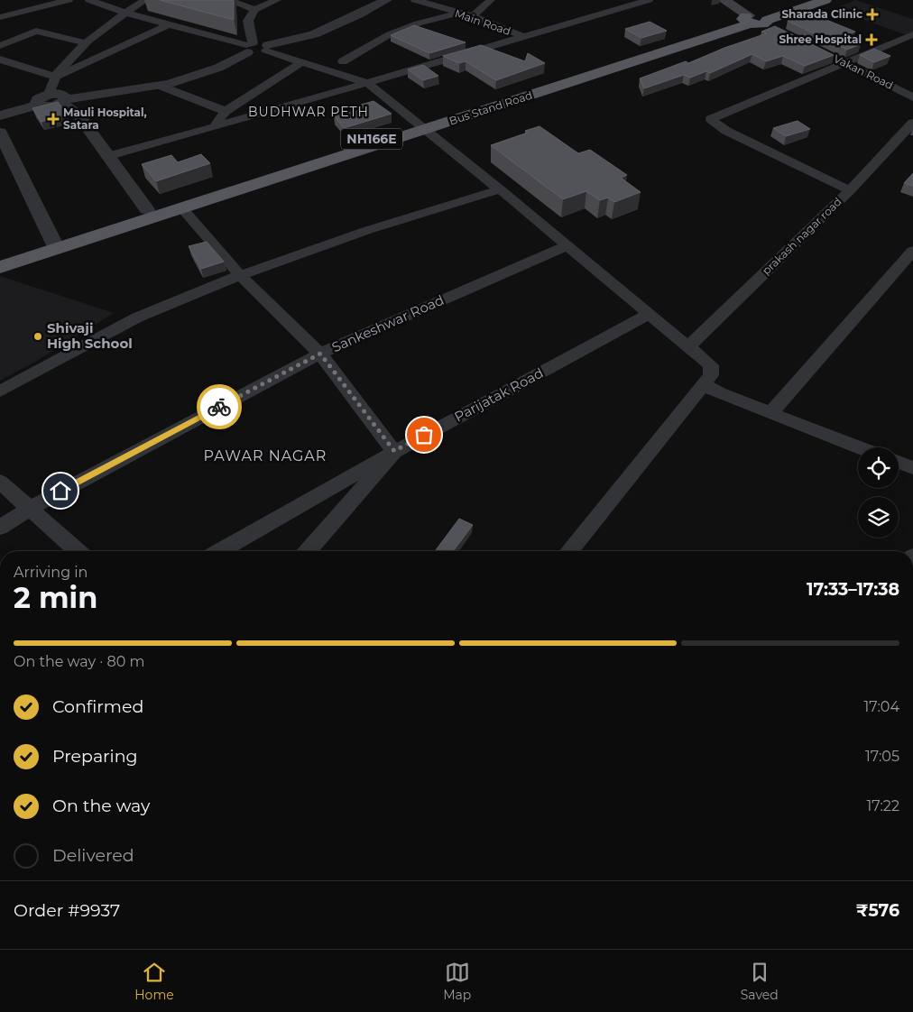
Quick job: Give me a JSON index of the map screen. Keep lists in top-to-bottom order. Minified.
{"streets":{"highway":["Bus Stand Road","NH166E"],"street":["Main Road","Vakan Road","prakash nagar road","Sankeshwar Road","Parijatak Road"]},"crossings":[["Bus Stand Road","NH166E"]],"districts":["BUDHWAR PETH","PAWAR NAGAR"],"places":{"health":["Sharada Clinic","Shree Hospital","Mauli Hospital, Satara"],"other":["Shivaji High School"]},"page":{"heading":["2 min","Arriving in","17:33–17:38"],"panel":["Order #9937","₹576"],"bar":"On the way · 80 m","list":[["Confirmed","17:04"],["Preparing","17:05"],["On the way","17:22"],"Delivered"],"tabs":["Home","Map","Saved"]}}
